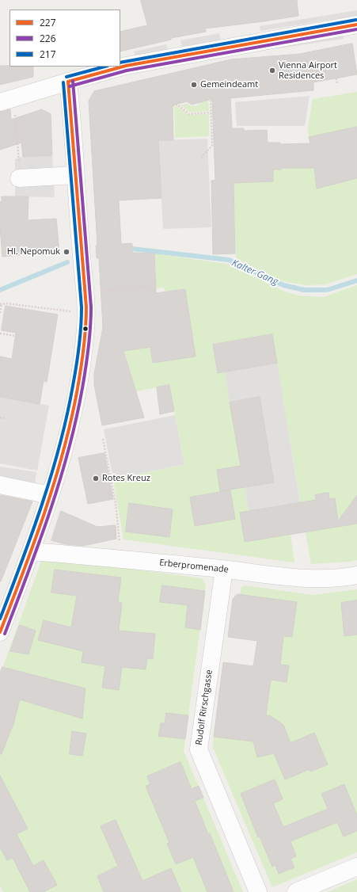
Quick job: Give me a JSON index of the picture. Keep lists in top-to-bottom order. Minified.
{"streets":{"street":["Erberpromenade","Rudolf Rirschgasse"]},"crossings":[["Erberpromenade","Rudolf Rirschgasse"]],"water":["Kalter Gang"],"places":["Vienna Airport Residences","Gemeindeamt","Hl. Nepomuk","Rotes Kreuz"],"lines":["transit line 217","transit line 227","transit line 226"],"legend":["227","226","217"]}
